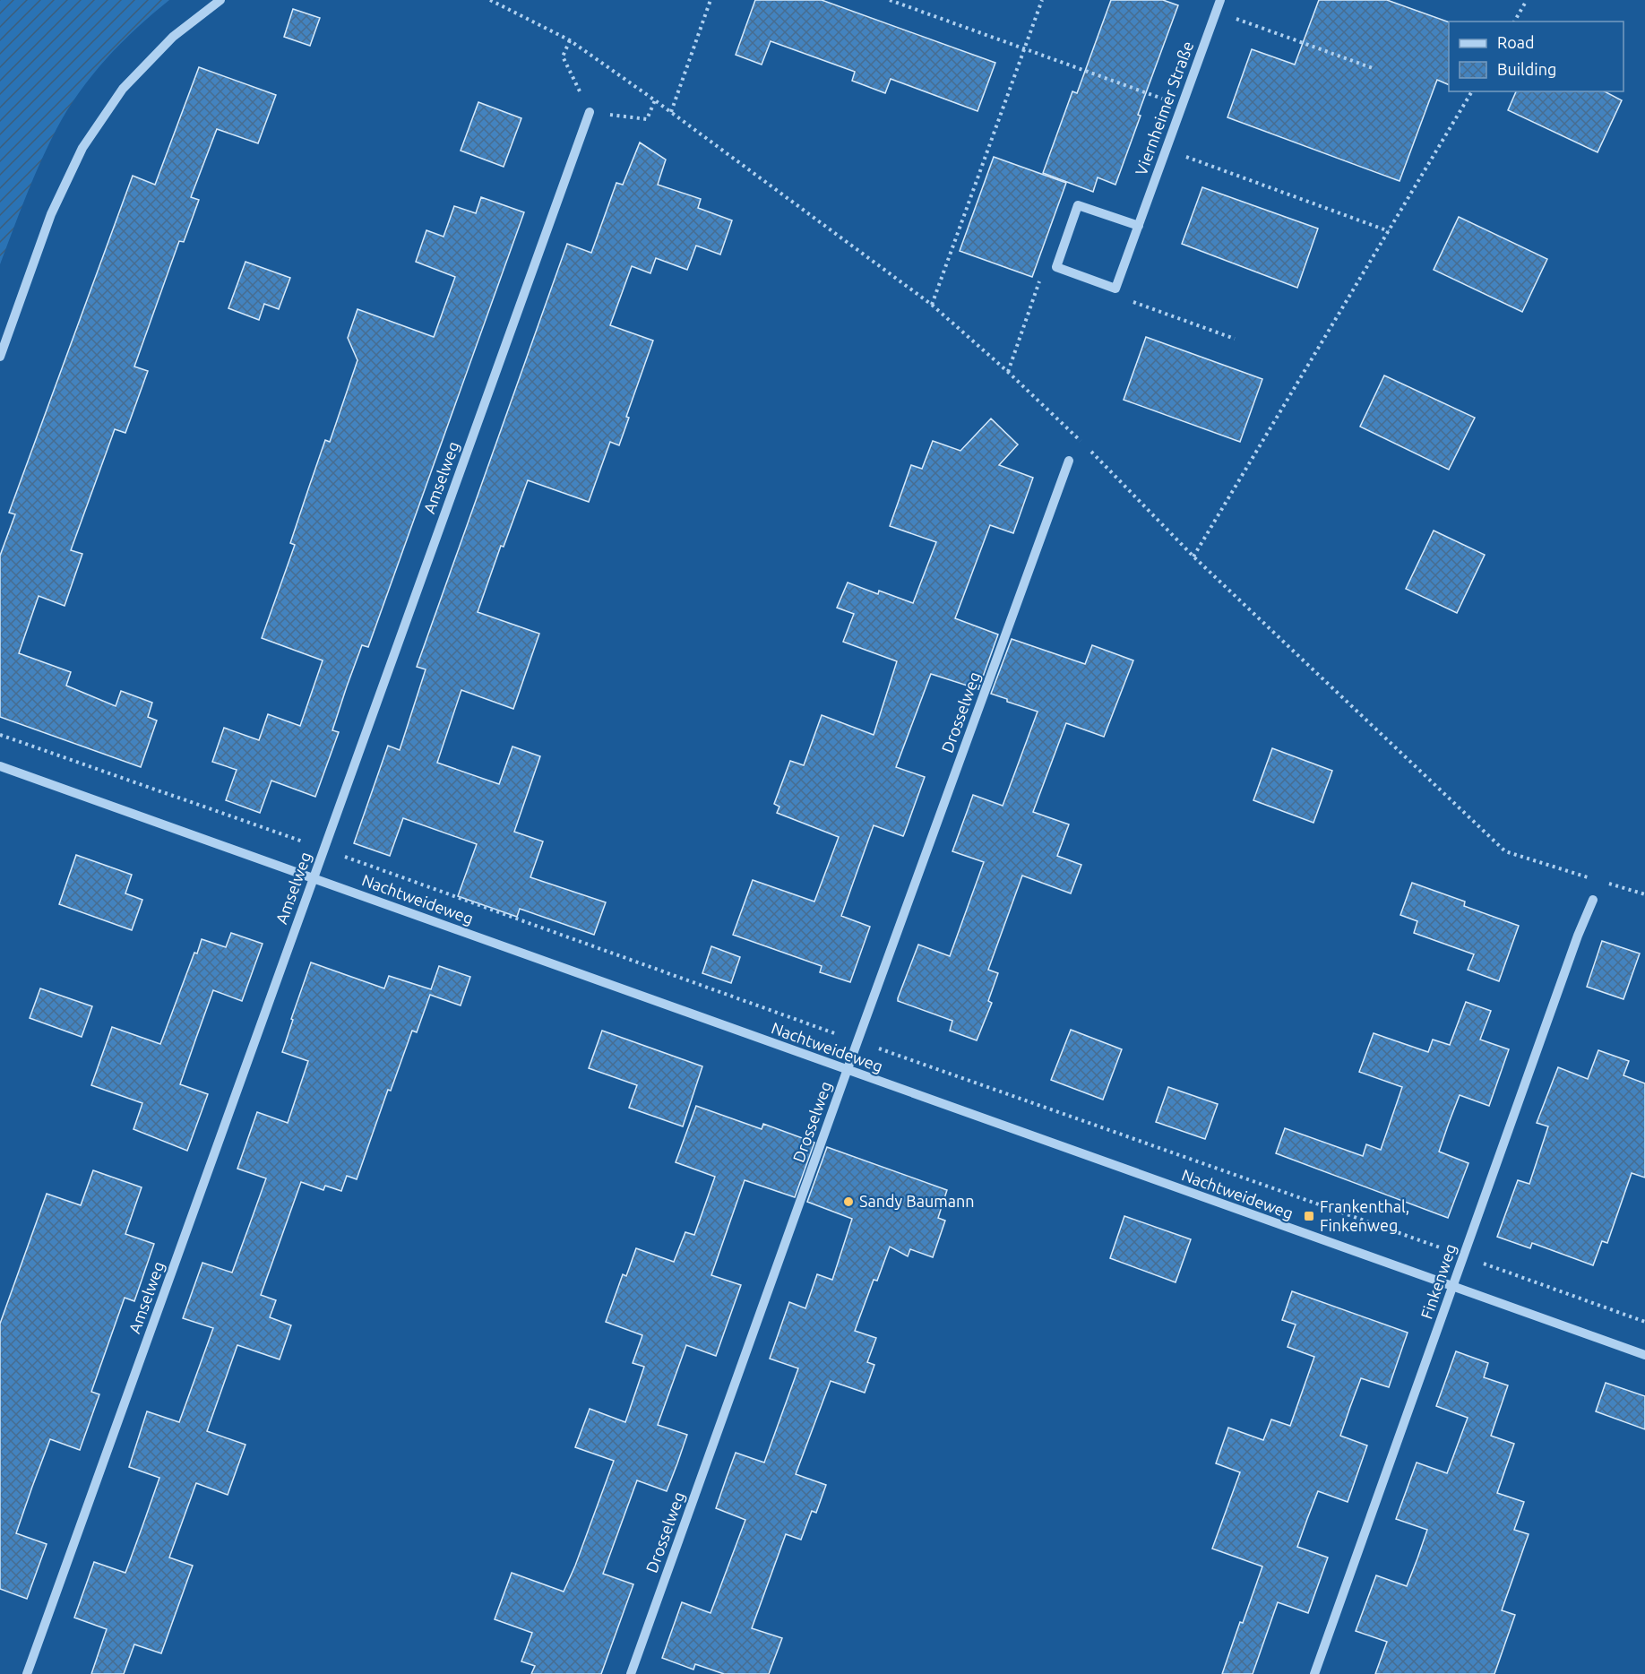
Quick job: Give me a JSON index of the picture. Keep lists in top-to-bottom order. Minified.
{"streets":{"street":["Viernheimer Straße","Amselweg","Drosselweg","Nachtweideweg","Finkenweg"]},"crossings":[["Amselweg","Nachtweideweg"],["Drosselweg","Nachtweideweg"],["Nachtweideweg","Finkenweg"]],"places":{"other":["Sandy Baumann"],"transit":["Frankenthal, Finkenweg"]},"legend":["Road","Building"]}
